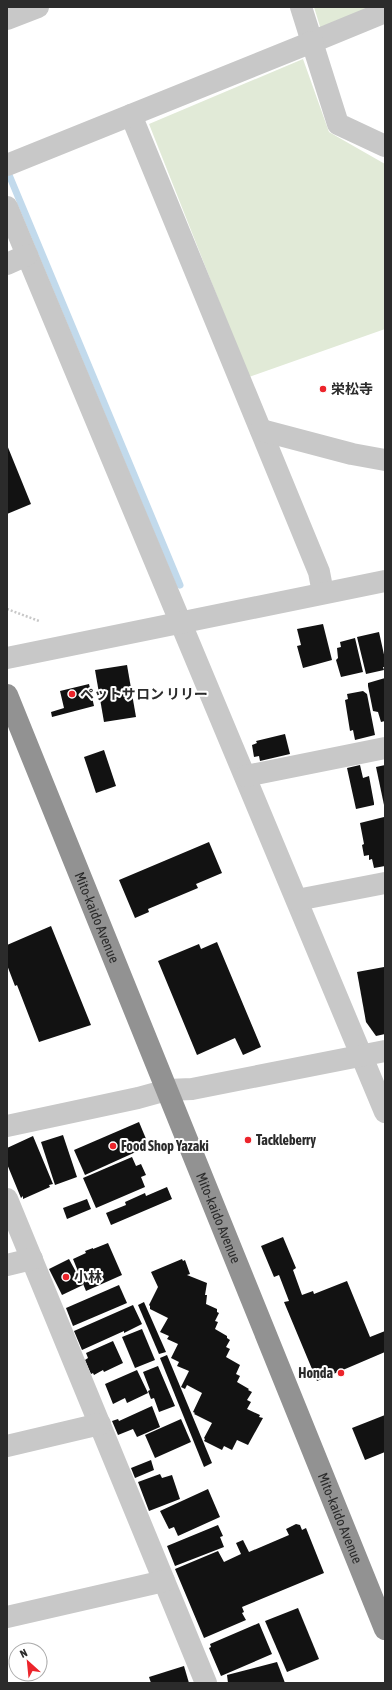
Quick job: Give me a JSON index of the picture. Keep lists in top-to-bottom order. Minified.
{"streets":{"highway":["Mito-kaido Avenue"]},"places":["栄松寺","ペットサロン リリー","Tackleberry","Food Shop Yazaki","小林","Honda"],"north":"top left"}
